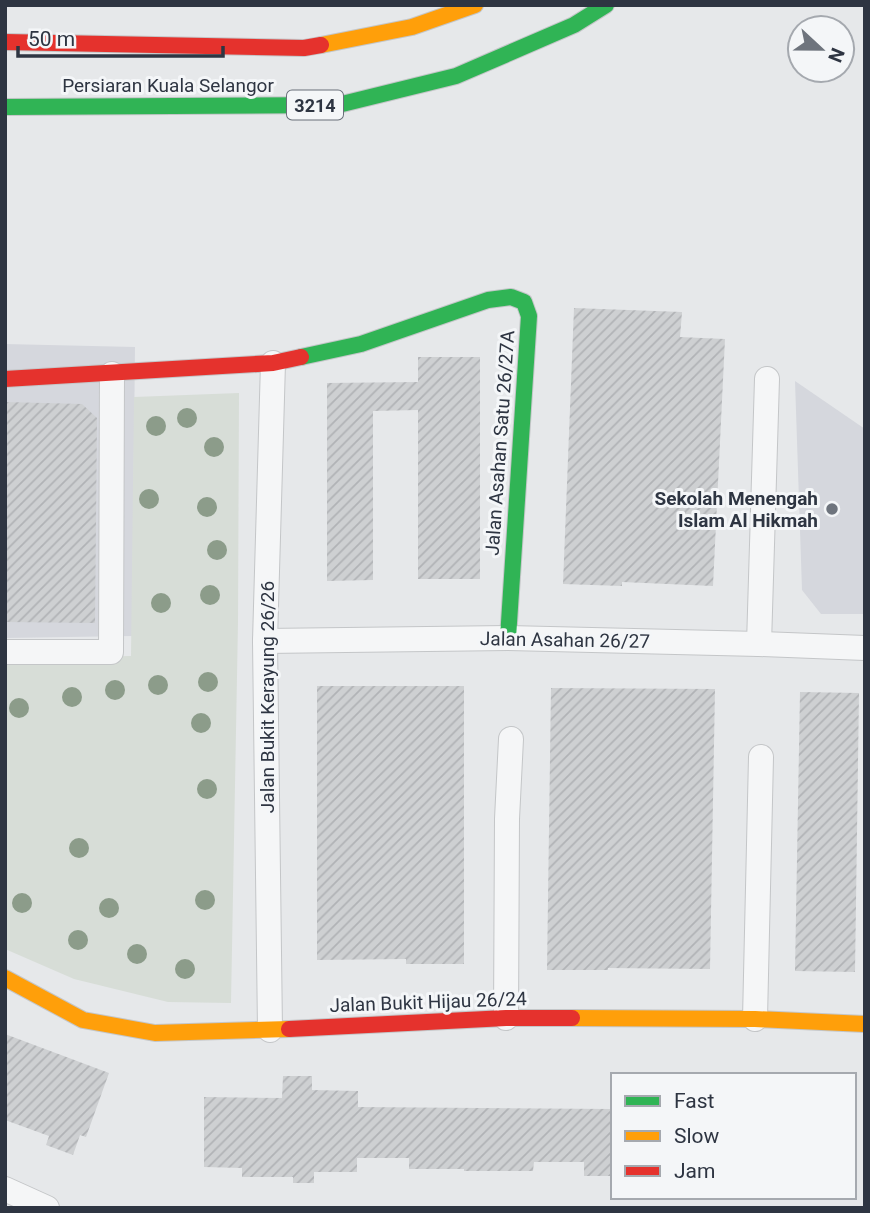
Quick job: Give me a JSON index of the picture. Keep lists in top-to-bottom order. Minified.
{"streets":{"street":["Persiaran Kuala Selangor","3214","Jalan Asahan Satu 26/27A","Jalan Asahan 26/27","Jalan Bukit Kerayung 26/26","Jalan Bukit Hijau 26/24"]},"crossings":[["Jalan Asahan Satu 26/27A","Jalan Asahan 26/27"],["Jalan Asahan Satu 26/27A","Jalan Bukit Kerayung 26/26"],["Jalan Asahan 26/27","Jalan Bukit Kerayung 26/26"],["Jalan Bukit Kerayung 26/26","Jalan Bukit Hijau 26/24"]],"places":["Sekolah Menengah Islam Al Hikmah"],"legend":["Fast","Slow","Jam"],"scale_bar":"50 m","north":"right"}
